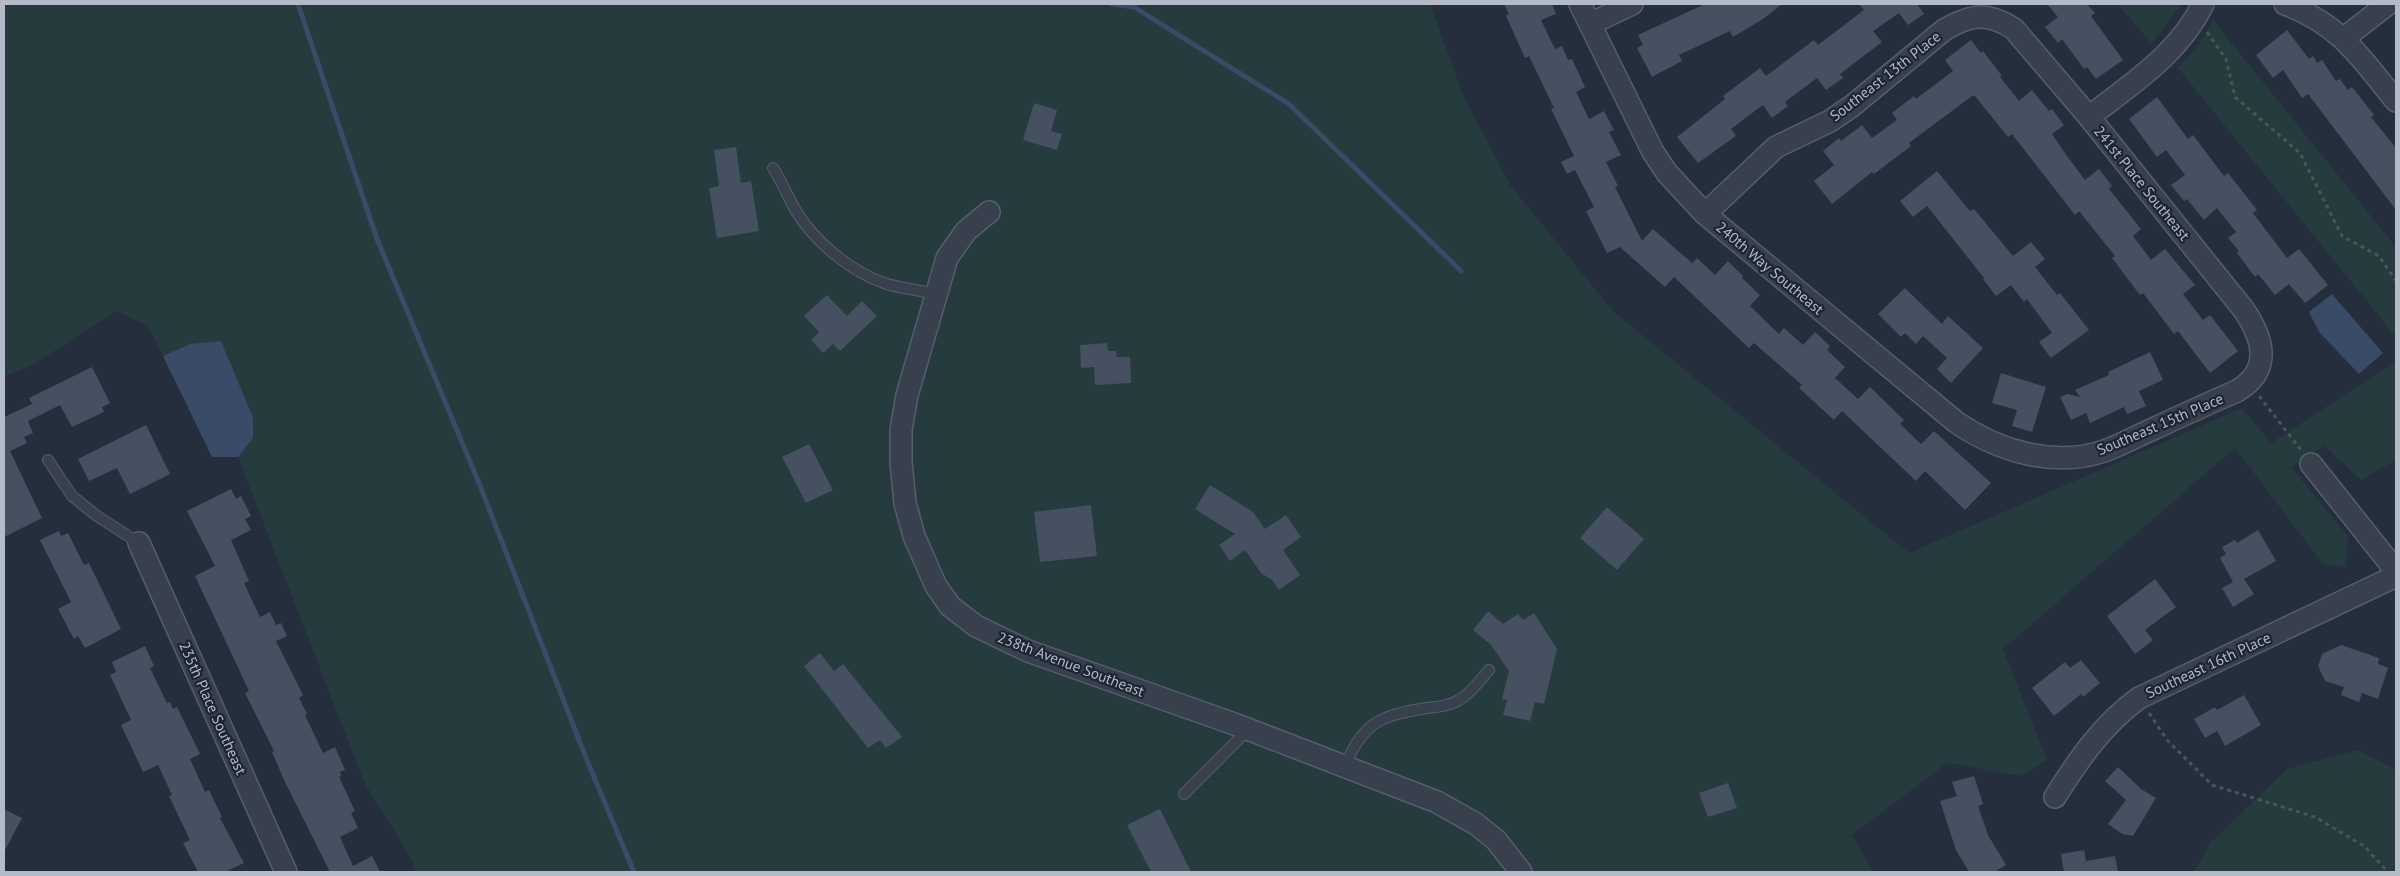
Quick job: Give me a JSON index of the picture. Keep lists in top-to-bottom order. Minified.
{"streets":{"street":["Southeast 13th Place","241st Place Southeast","240th Way Southeast","Southeast 15th Place","238th Avenue Southeast","Southeast 16th Place","235th Place Southeast"]},"crossings":[["Southeast 13th Place","241st Place Southeast"],["Southeast 13th Place","240th Way Southeast"],["241st Place Southeast","Southeast 15th Place"],["240th Way Southeast","Southeast 15th Place"]]}
